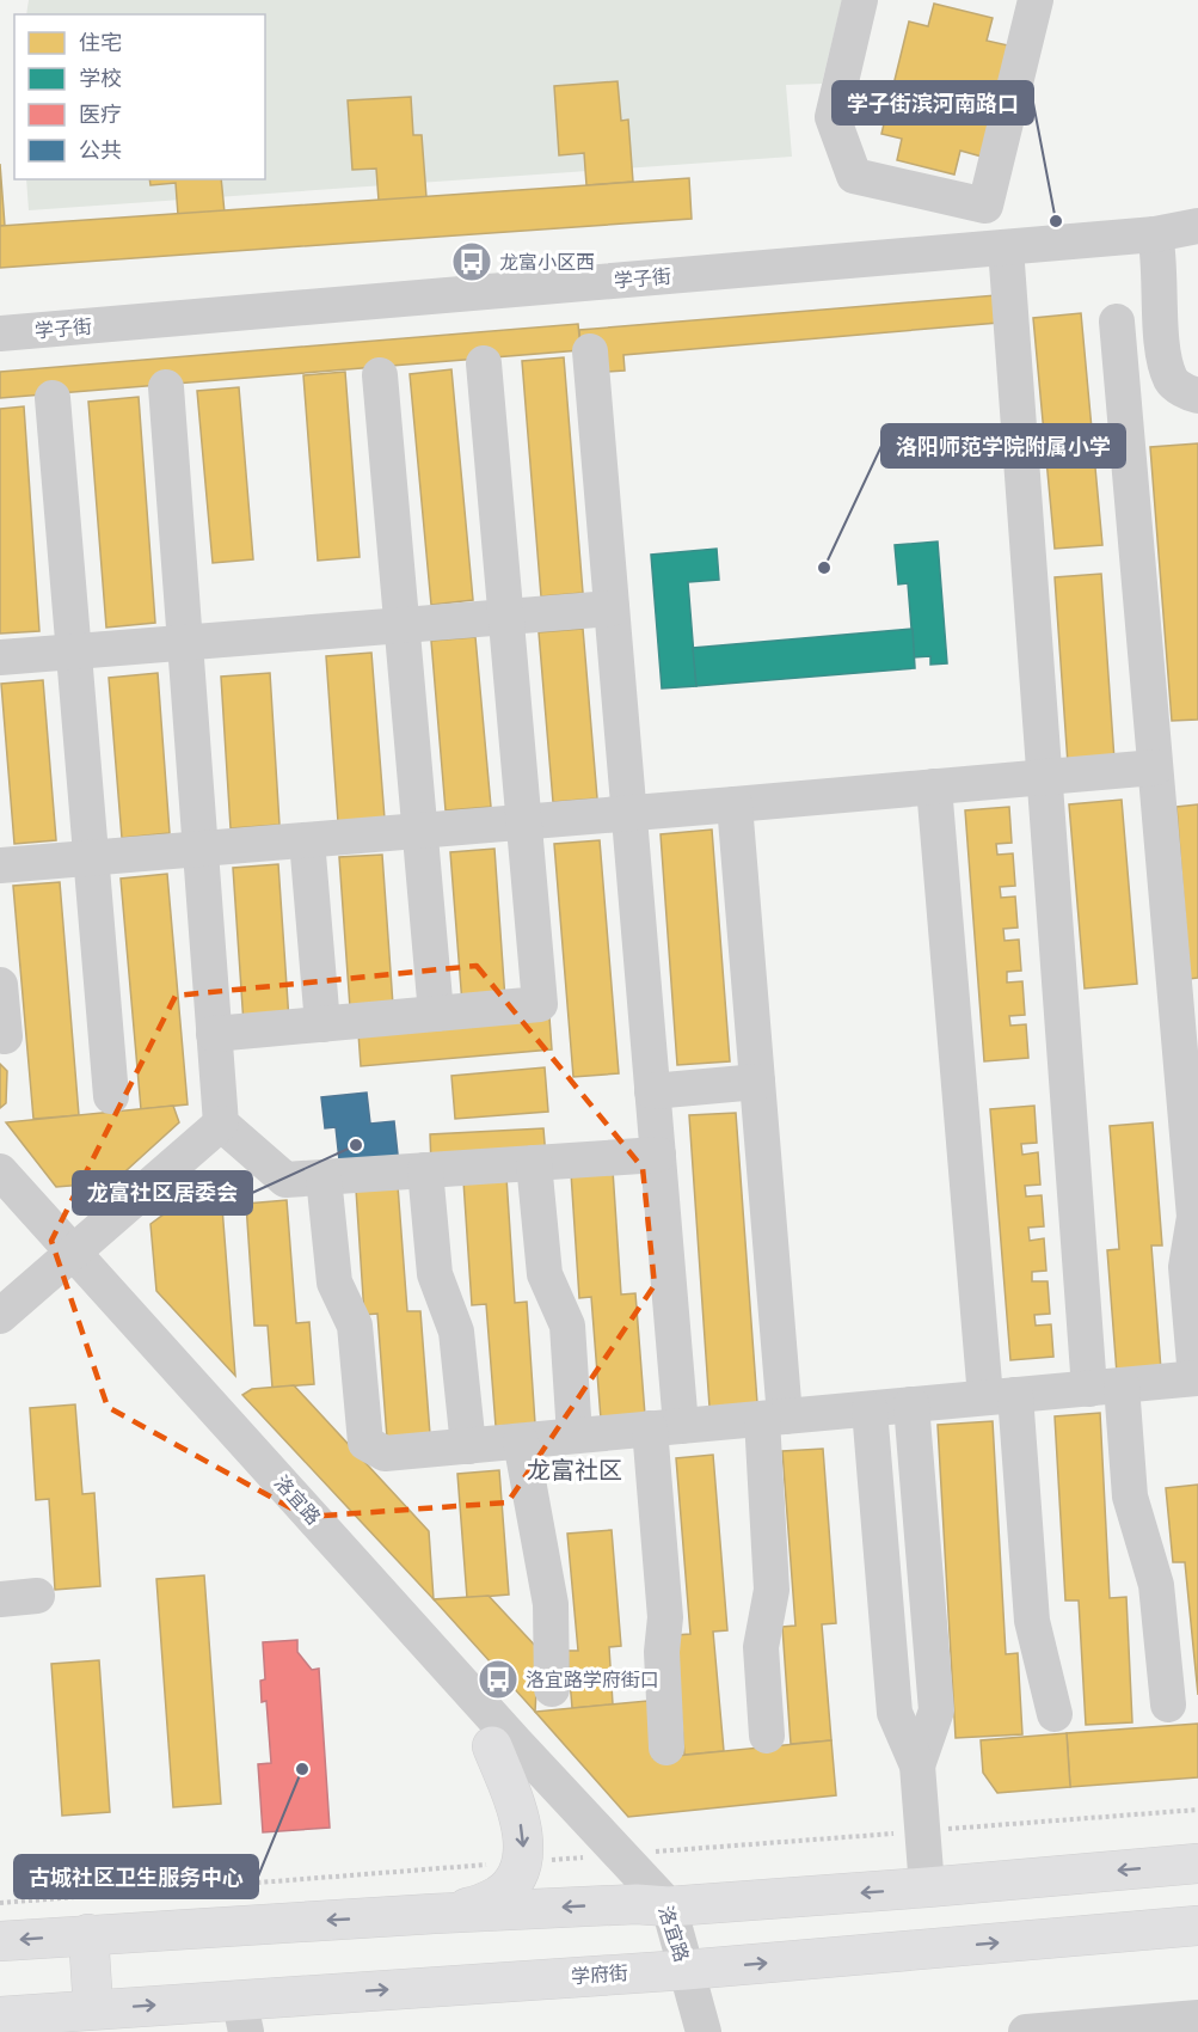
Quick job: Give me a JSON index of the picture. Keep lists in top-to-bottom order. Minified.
{"streets":{"main road":["学府街"],"street":["学子街","洛宜路"]},"crossings":[["洛宜路","学府街"]],"districts":["龙富社区"],"places":{"other":["学子街滨河南路口","洛阳师范学院附属小学","龙富社区居委会","古城社区卫生服务中心"],"bus stop":["龙富小区西","洛宜路学府街口"]},"legend":["住宅","学校","医疗","公共"]}
